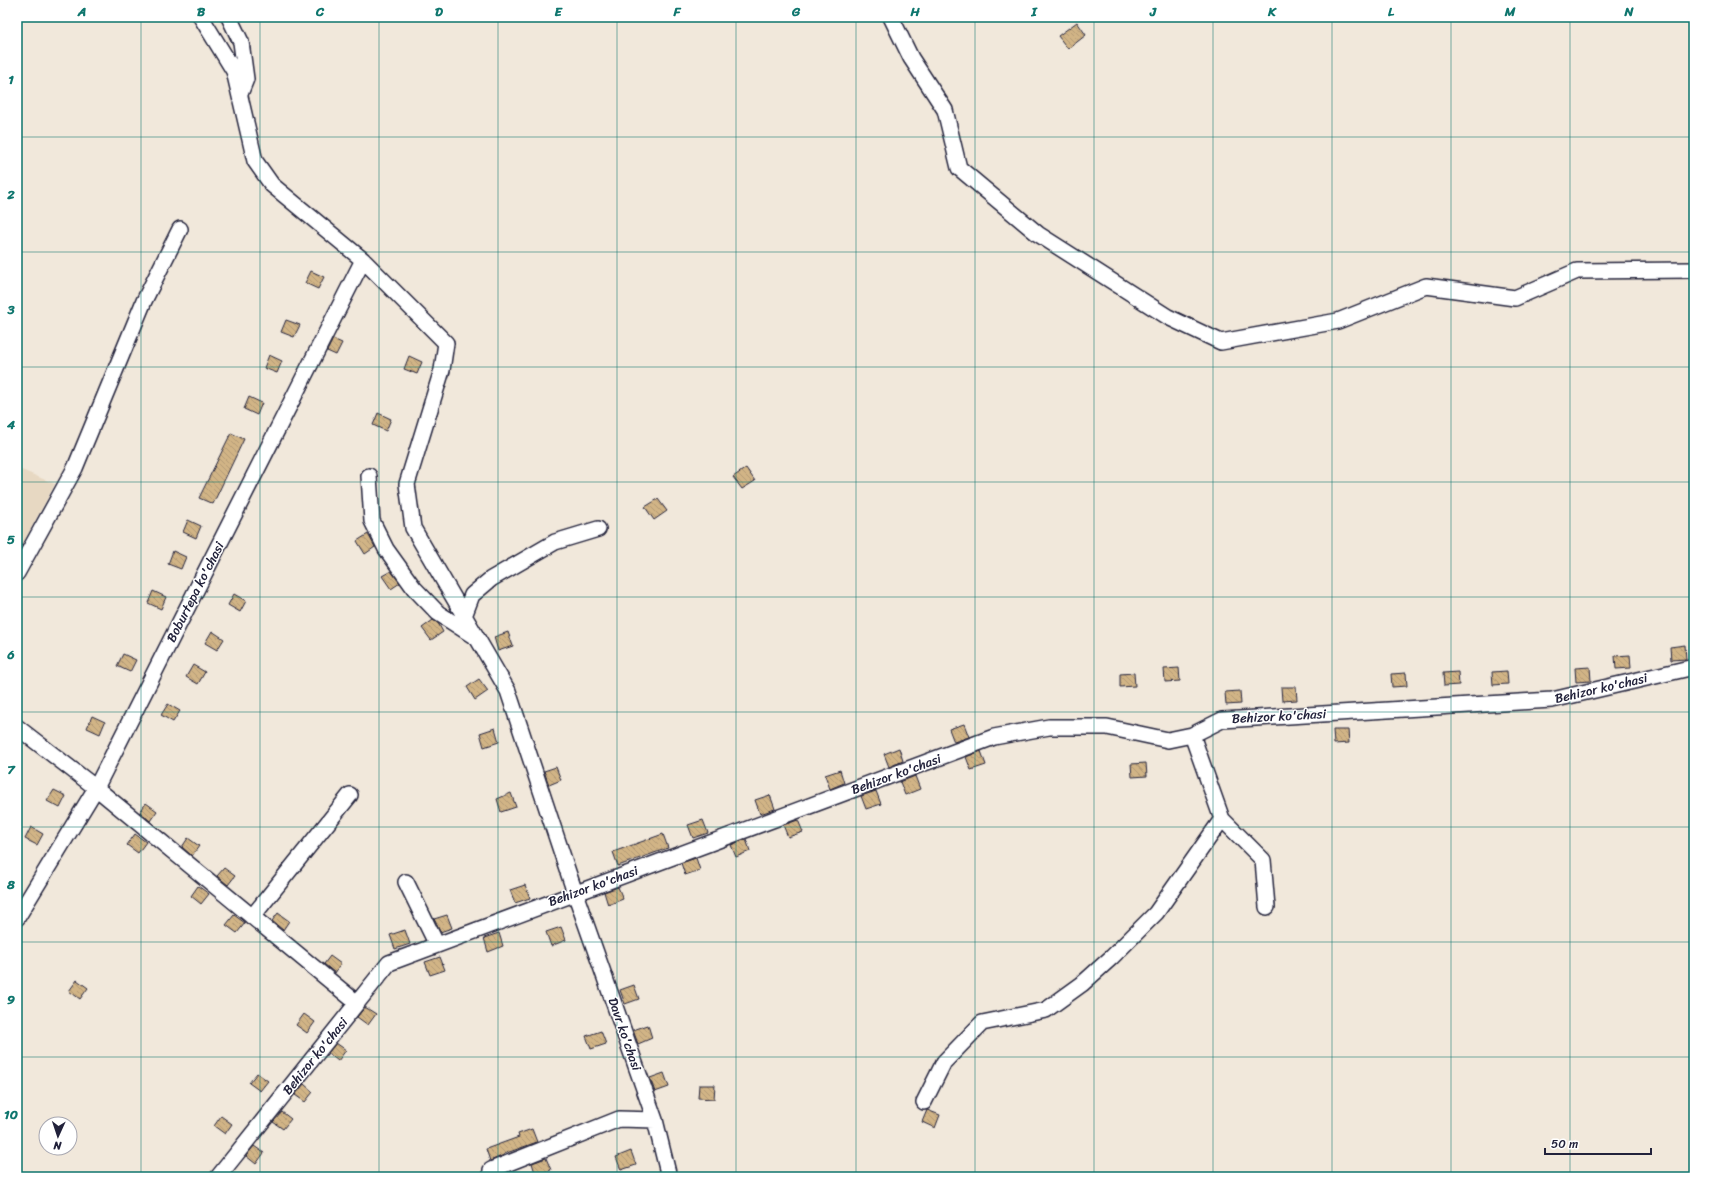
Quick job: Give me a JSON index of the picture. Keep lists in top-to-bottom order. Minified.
{"streets":{"street":["Boburtepa ko'chasi","Behizor ko'chasi","Davr ko'chasi"]},"crossings":[["Boburtepa ko'chasi","Davr ko'chasi"],["Behizor ko'chasi","Davr ko'chasi"]],"scale_bar":"50 m","north":"bottom","grid":{"columns":["A","B","C","D","E","F","G","H","I","J","K","L","M","N"],"rows":["1","2","3","4","5","6","7","8","9","10"]}}
